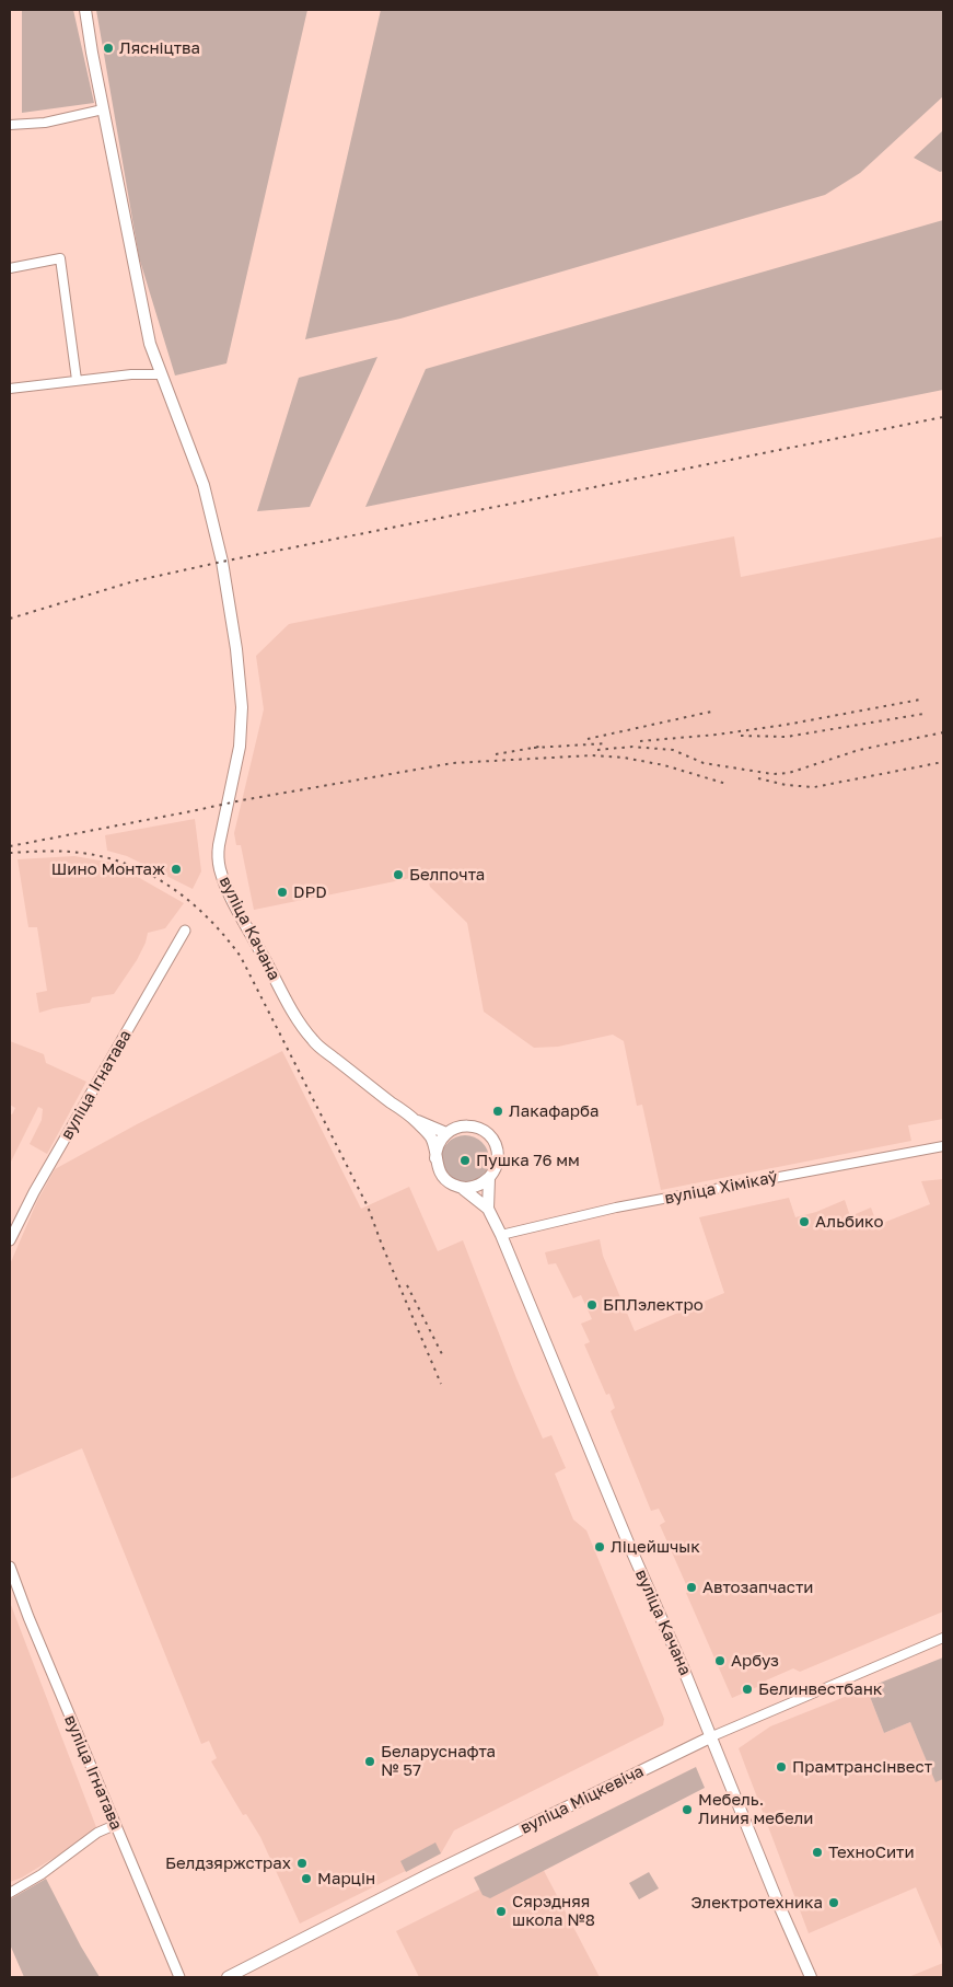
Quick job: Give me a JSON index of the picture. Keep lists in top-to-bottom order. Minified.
{"streets":{"main road":["вуліца Качана","вуліца Міцкевіча"],"street":["вуліца Ігнатава","вуліца Хімікаў"]},"crossings":[["вуліца Качана","вуліца Хімікаў"],["вуліца Качана","вуліца Міцкевіча"]],"places":["Лясніцтва","Шино Монтаж","Белпочта","DPD","Лакафарба","Пушка 76 мм","Альбико","БПЛэлектро","Ліцейшчык","Автозапчасти","Арбуз","Белинвестбанк","Беларуснафта № 57","Прамтрансінвест","Мебель. Линия мебели","ТехноСити","Белдзяржстрах","Марцін","Электротехника","Сярэдняя школа №8"]}
